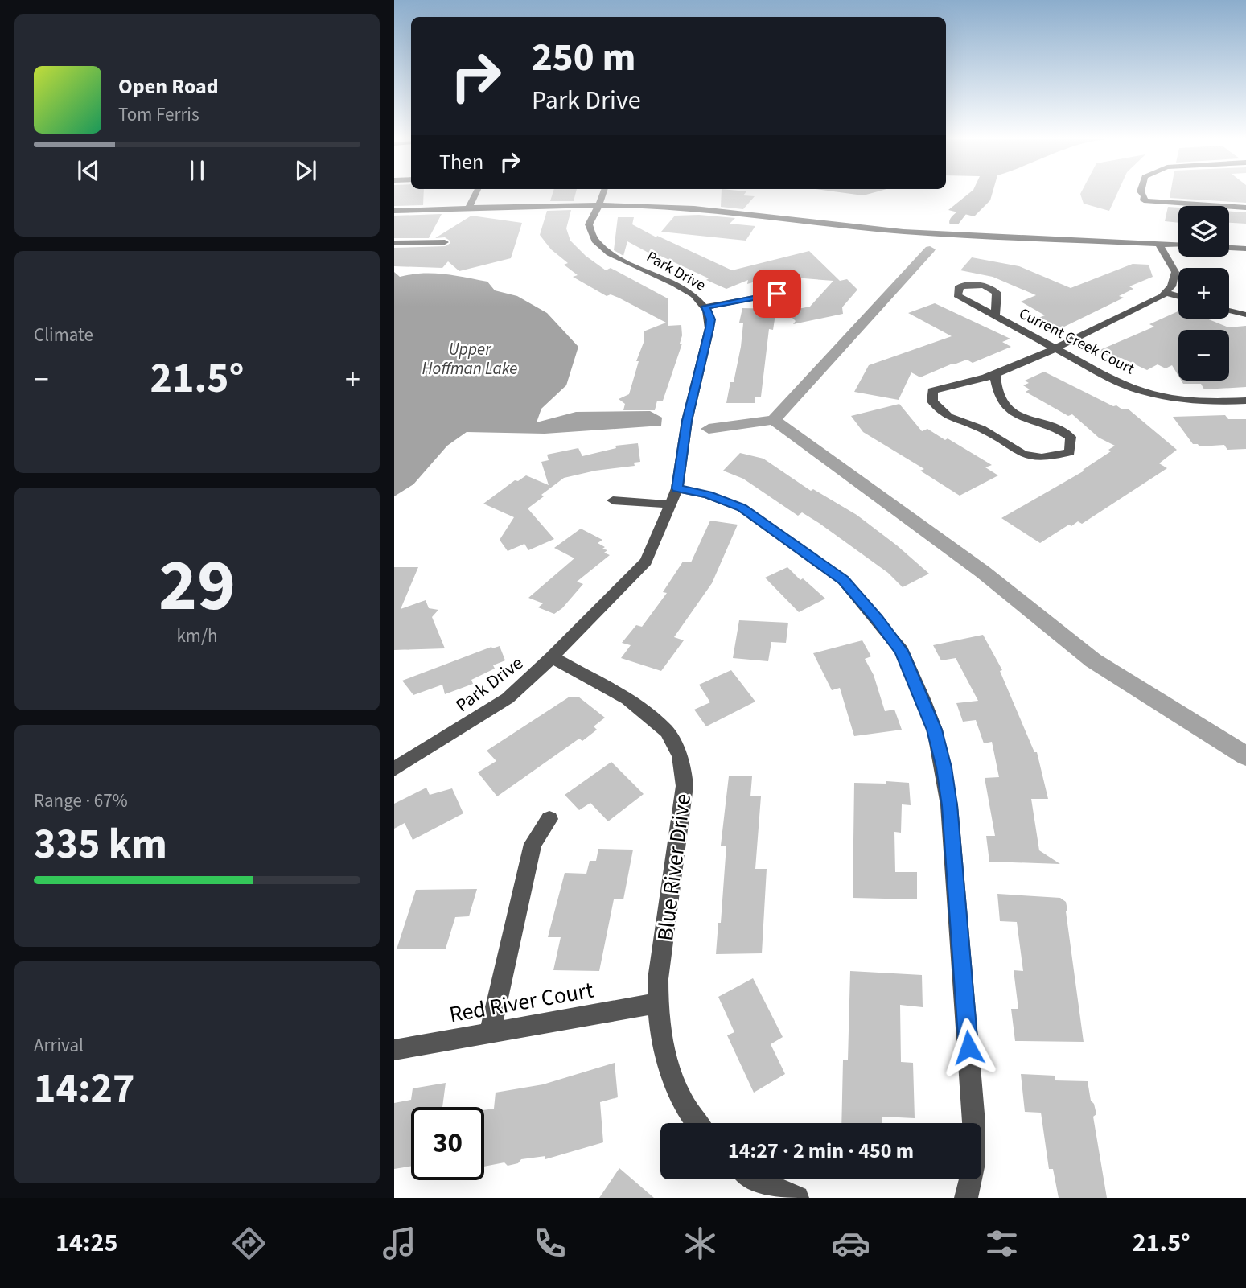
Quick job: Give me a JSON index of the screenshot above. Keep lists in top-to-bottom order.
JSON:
{
  "streets": {
    "street": [
      "Park Drive",
      "Current Creek Court",
      "Blue River Drive",
      "Red River Court"
    ]
  },
  "crossings": [
    ["Park Drive", "Blue River Drive"],
    ["Blue River Drive", "Red River Court"]
  ],
  "water": ["Upper Hoffman Lake"],
  "page": {
    "turn": ["250 m", "Park Drive"],
    "song": ["Open Road", "Tom Ferris"],
    "then": "Then",
    "map_buttons": ["+", "−"],
    "tile": [
      "Climate",
      ["29", "km/h"],
      ["Range · 67%", "335 km"],
      ["Arrival", "14:27"]
    ],
    "heat": ["−", "21.5°", "+"],
    "limit": "30",
    "trip": "14:27 · 2 min · 450 m",
    "tabs": ["14:25", "21.5°"]
  }
}
